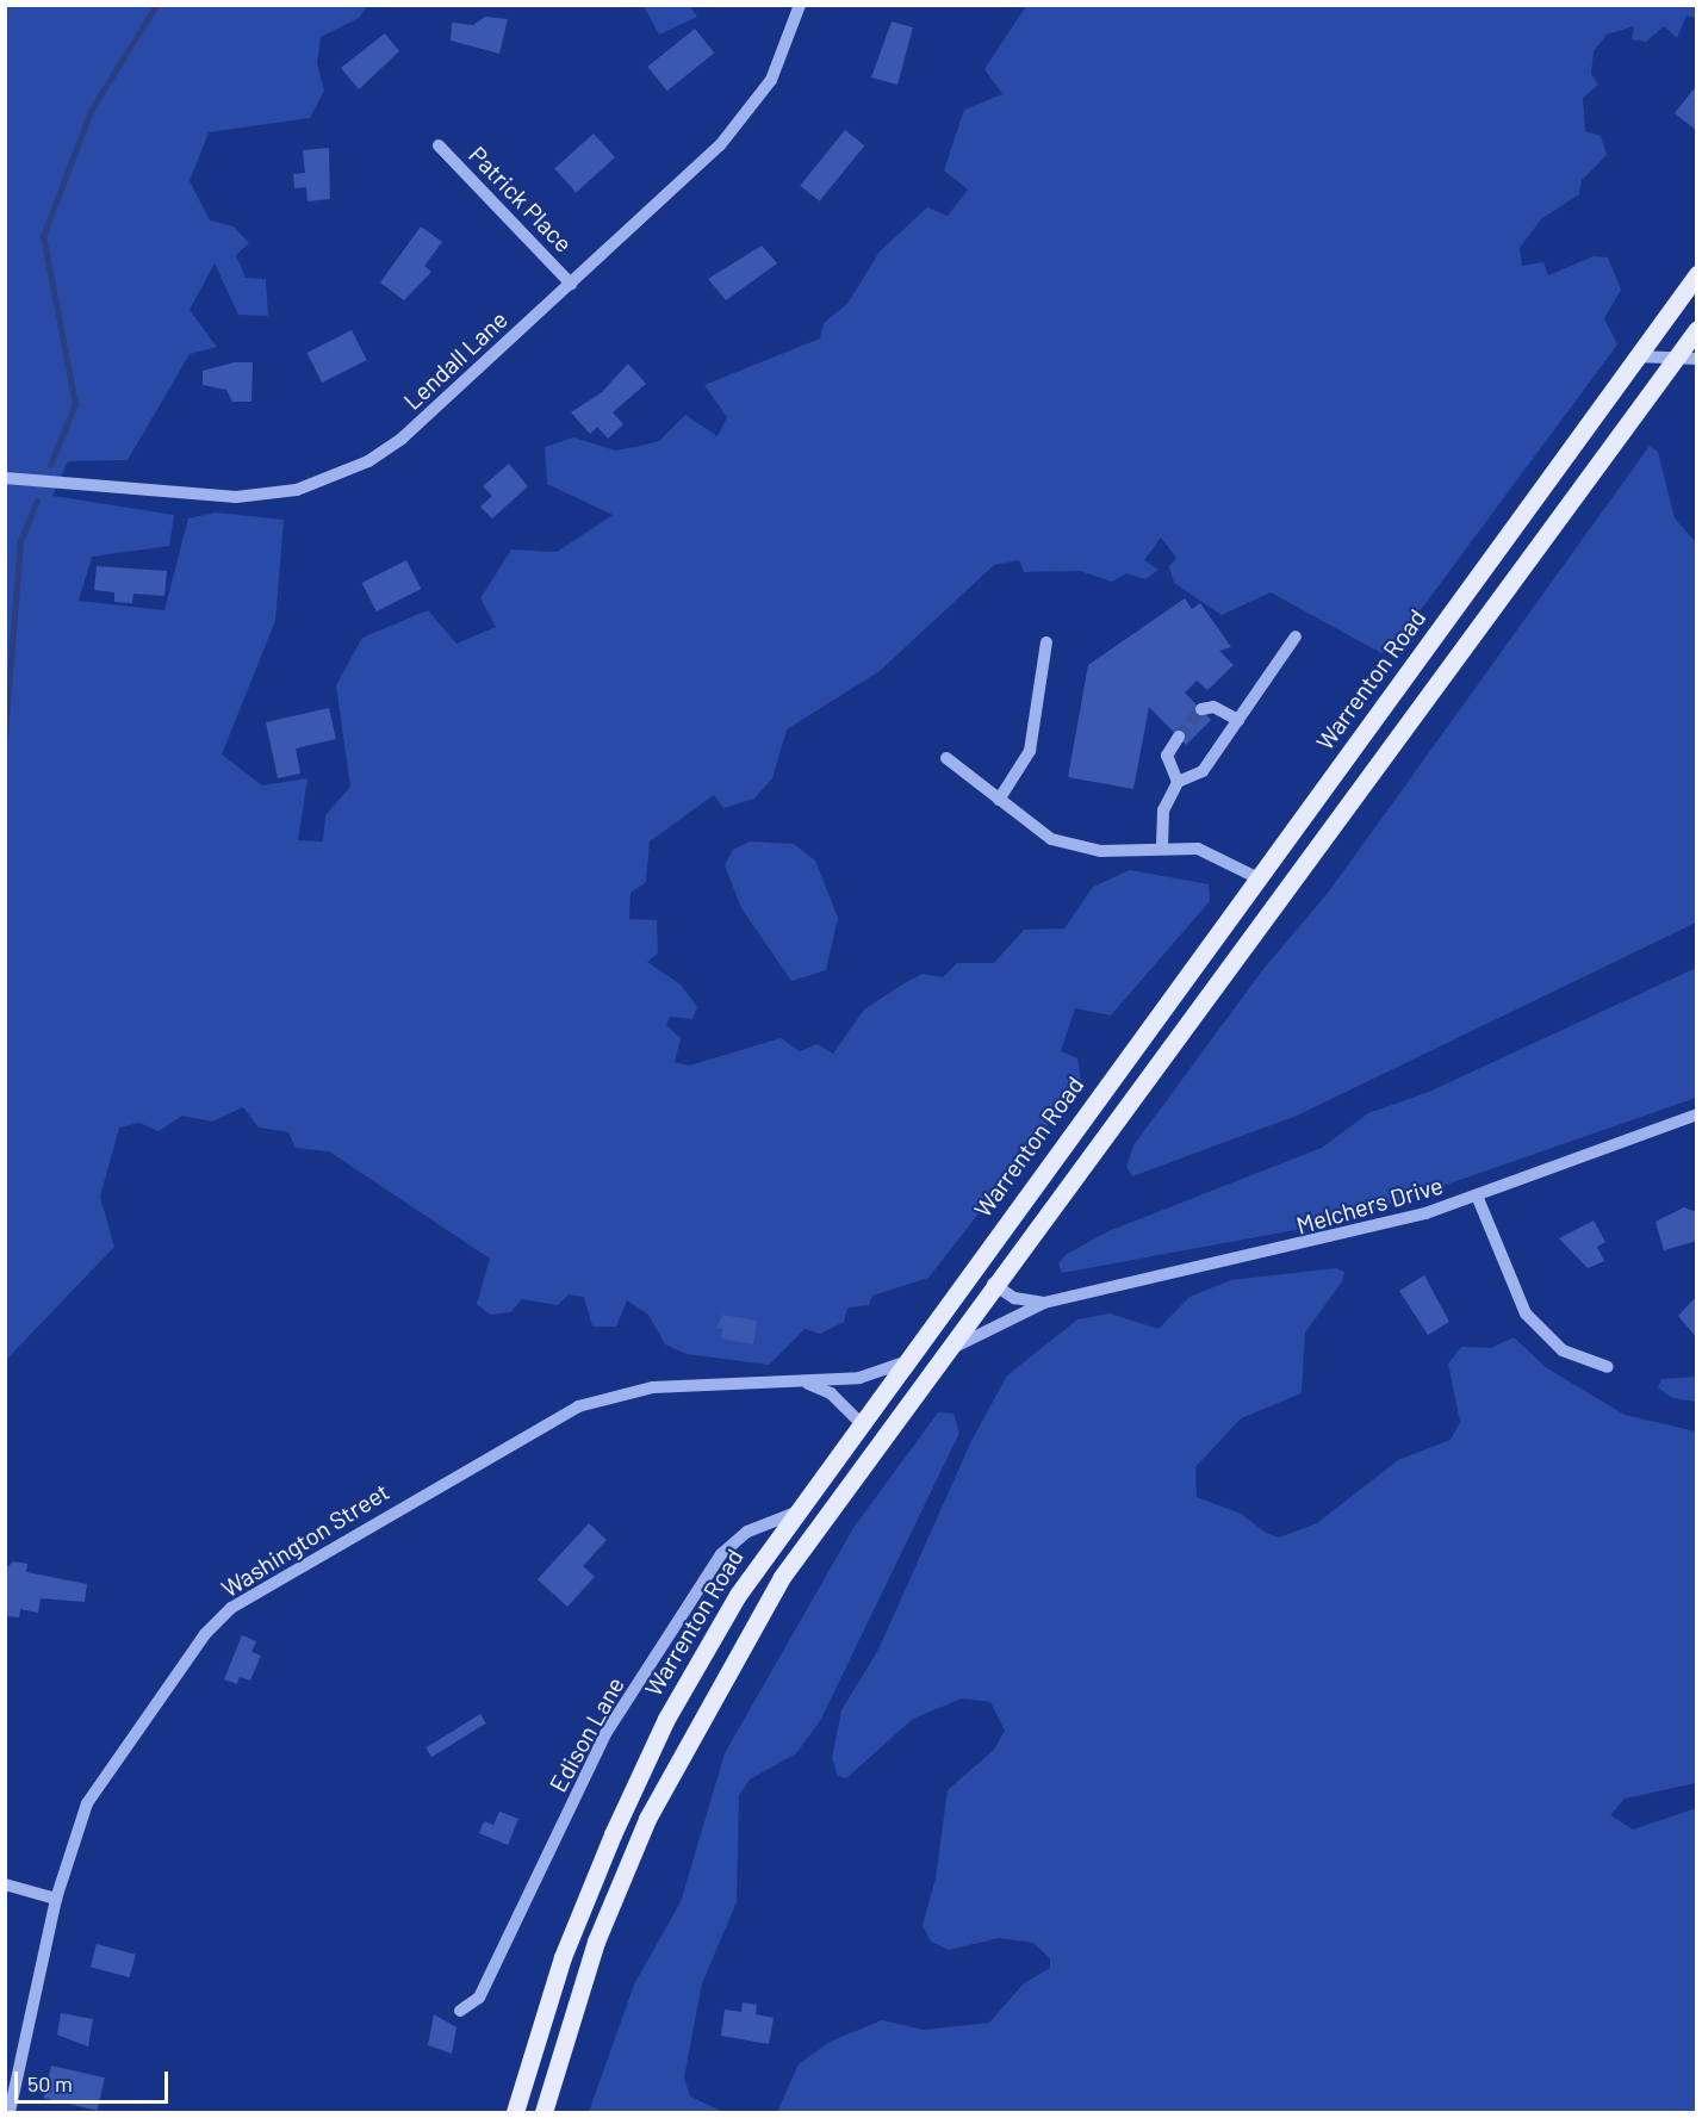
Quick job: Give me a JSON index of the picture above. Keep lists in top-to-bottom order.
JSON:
{
  "streets": {
    "main road": ["Warrenton Road"],
    "street": [
      "Patrick Place",
      "Lendall Lane",
      "Melchers Drive",
      "Washington Street",
      "Edison Lane"
    ]
  },
  "crossings": [
    ["Patrick Place", "Lendall Lane"],
    ["Warrenton Road", "Washington Street"],
    ["Warrenton Road", "Edison Lane"]
  ],
  "scale_bar": "50 m"
}
